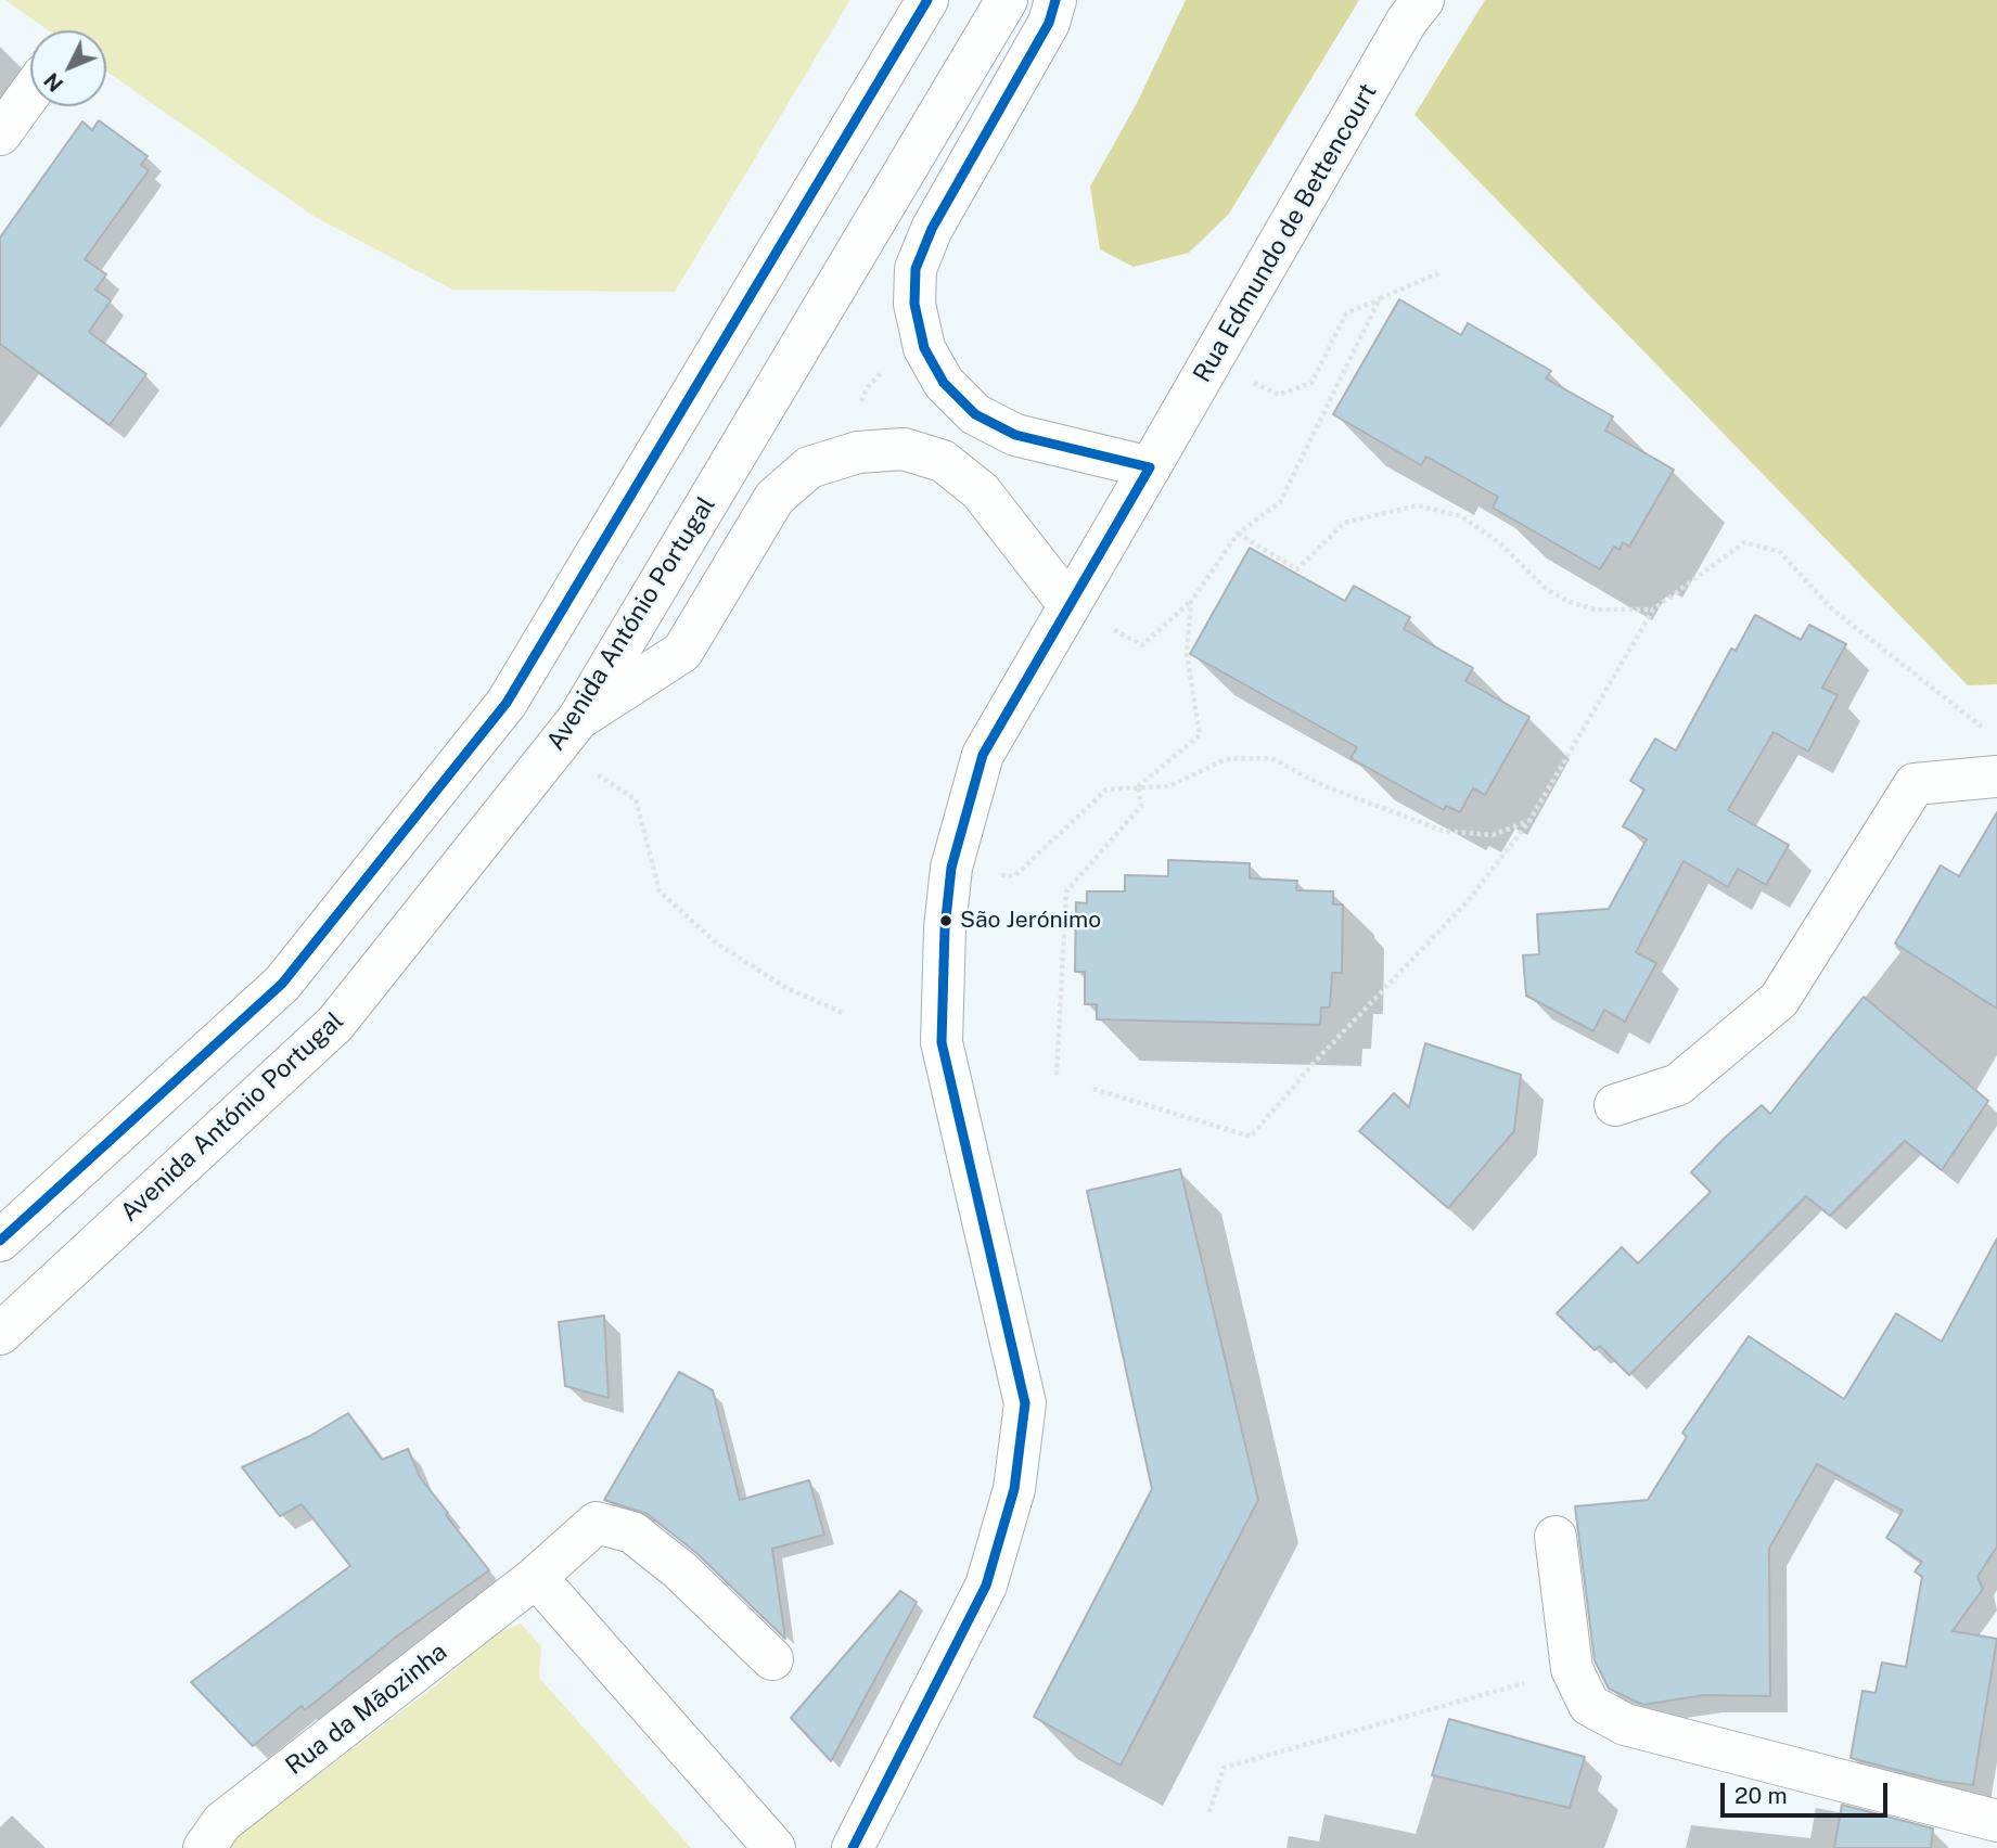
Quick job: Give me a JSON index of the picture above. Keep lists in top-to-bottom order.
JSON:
{
  "streets": {
    "street": ["Rua Edmundo de Bettencourt", "Avenida António Portugal", "Rua da Mãozinha"]
  },
  "places": ["São Jerónimo"],
  "scale_bar": "20 m",
  "north": "bottom left"
}
